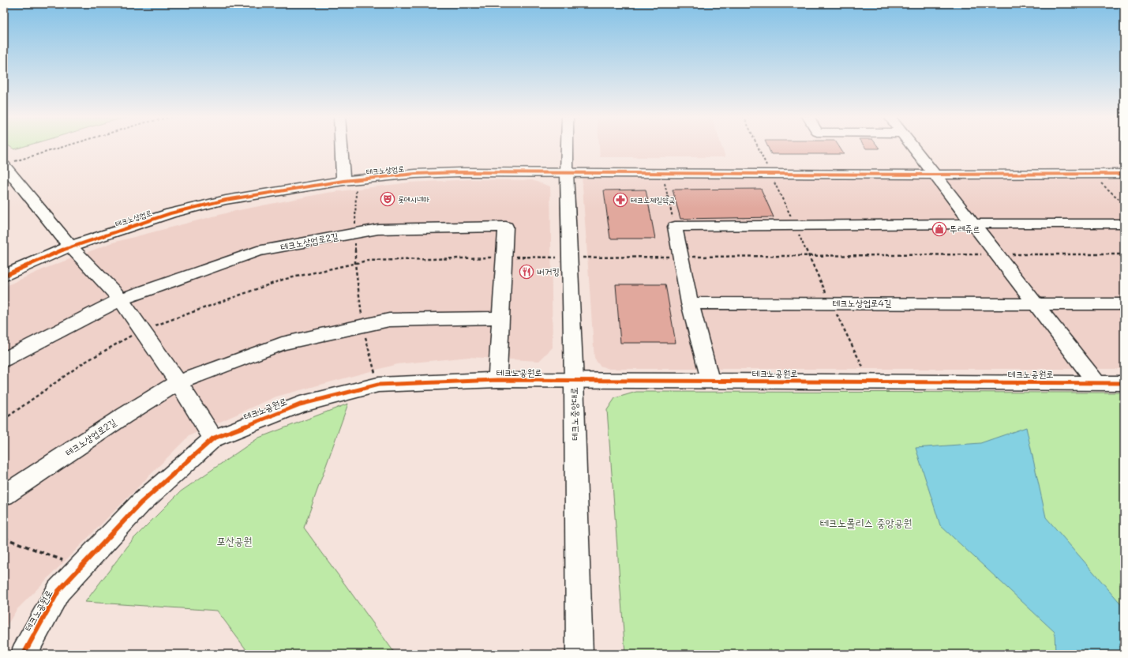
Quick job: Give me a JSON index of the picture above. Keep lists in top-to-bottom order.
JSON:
{
  "streets": {
    "street": [
      "테크노상업로",
      "테크노상업로2길",
      "테크노상업로4길",
      "테크노공원로",
      "테크노중앙대로"
    ]
  },
  "crossings": [
    ["테크노상업로", "테크노중앙대로"],
    ["테크노공원로", "테크노중앙대로"]
  ],
  "parks": ["테크노폴리스 중앙공원", "포산공원"],
  "places": {
    "theatre": ["롯데시네마"],
    "pharmacy": ["테크노제일약국"],
    "shop": ["뚜레쥬르"],
    "restaurant": ["버거킹"]
  }
}
